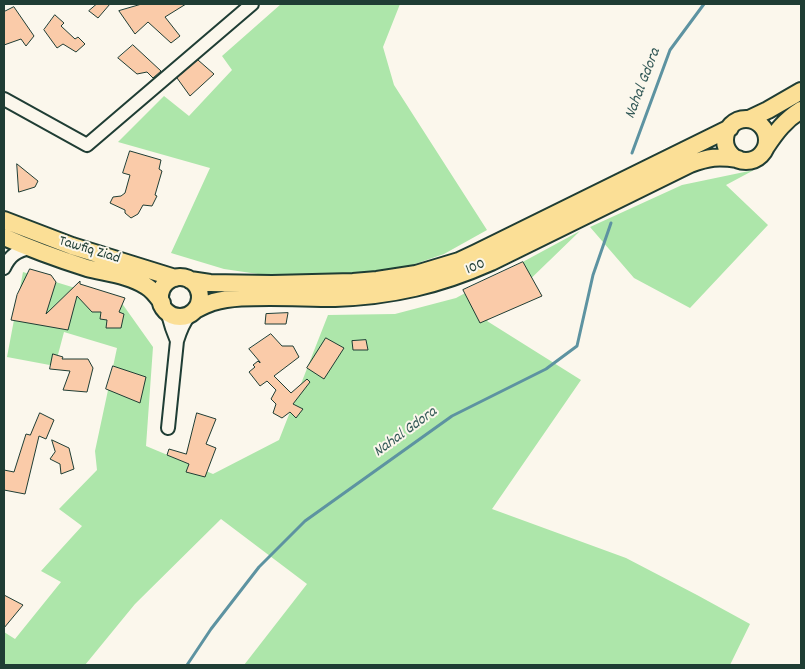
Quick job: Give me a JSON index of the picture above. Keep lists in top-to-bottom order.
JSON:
{
  "streets": {
    "main road": ["Tawfiq Ziad", "100"]
  },
  "crossings": [
    ["Tawfiq Ziad", "100"]
  ],
  "water": ["Nahal Gdora"]
}
